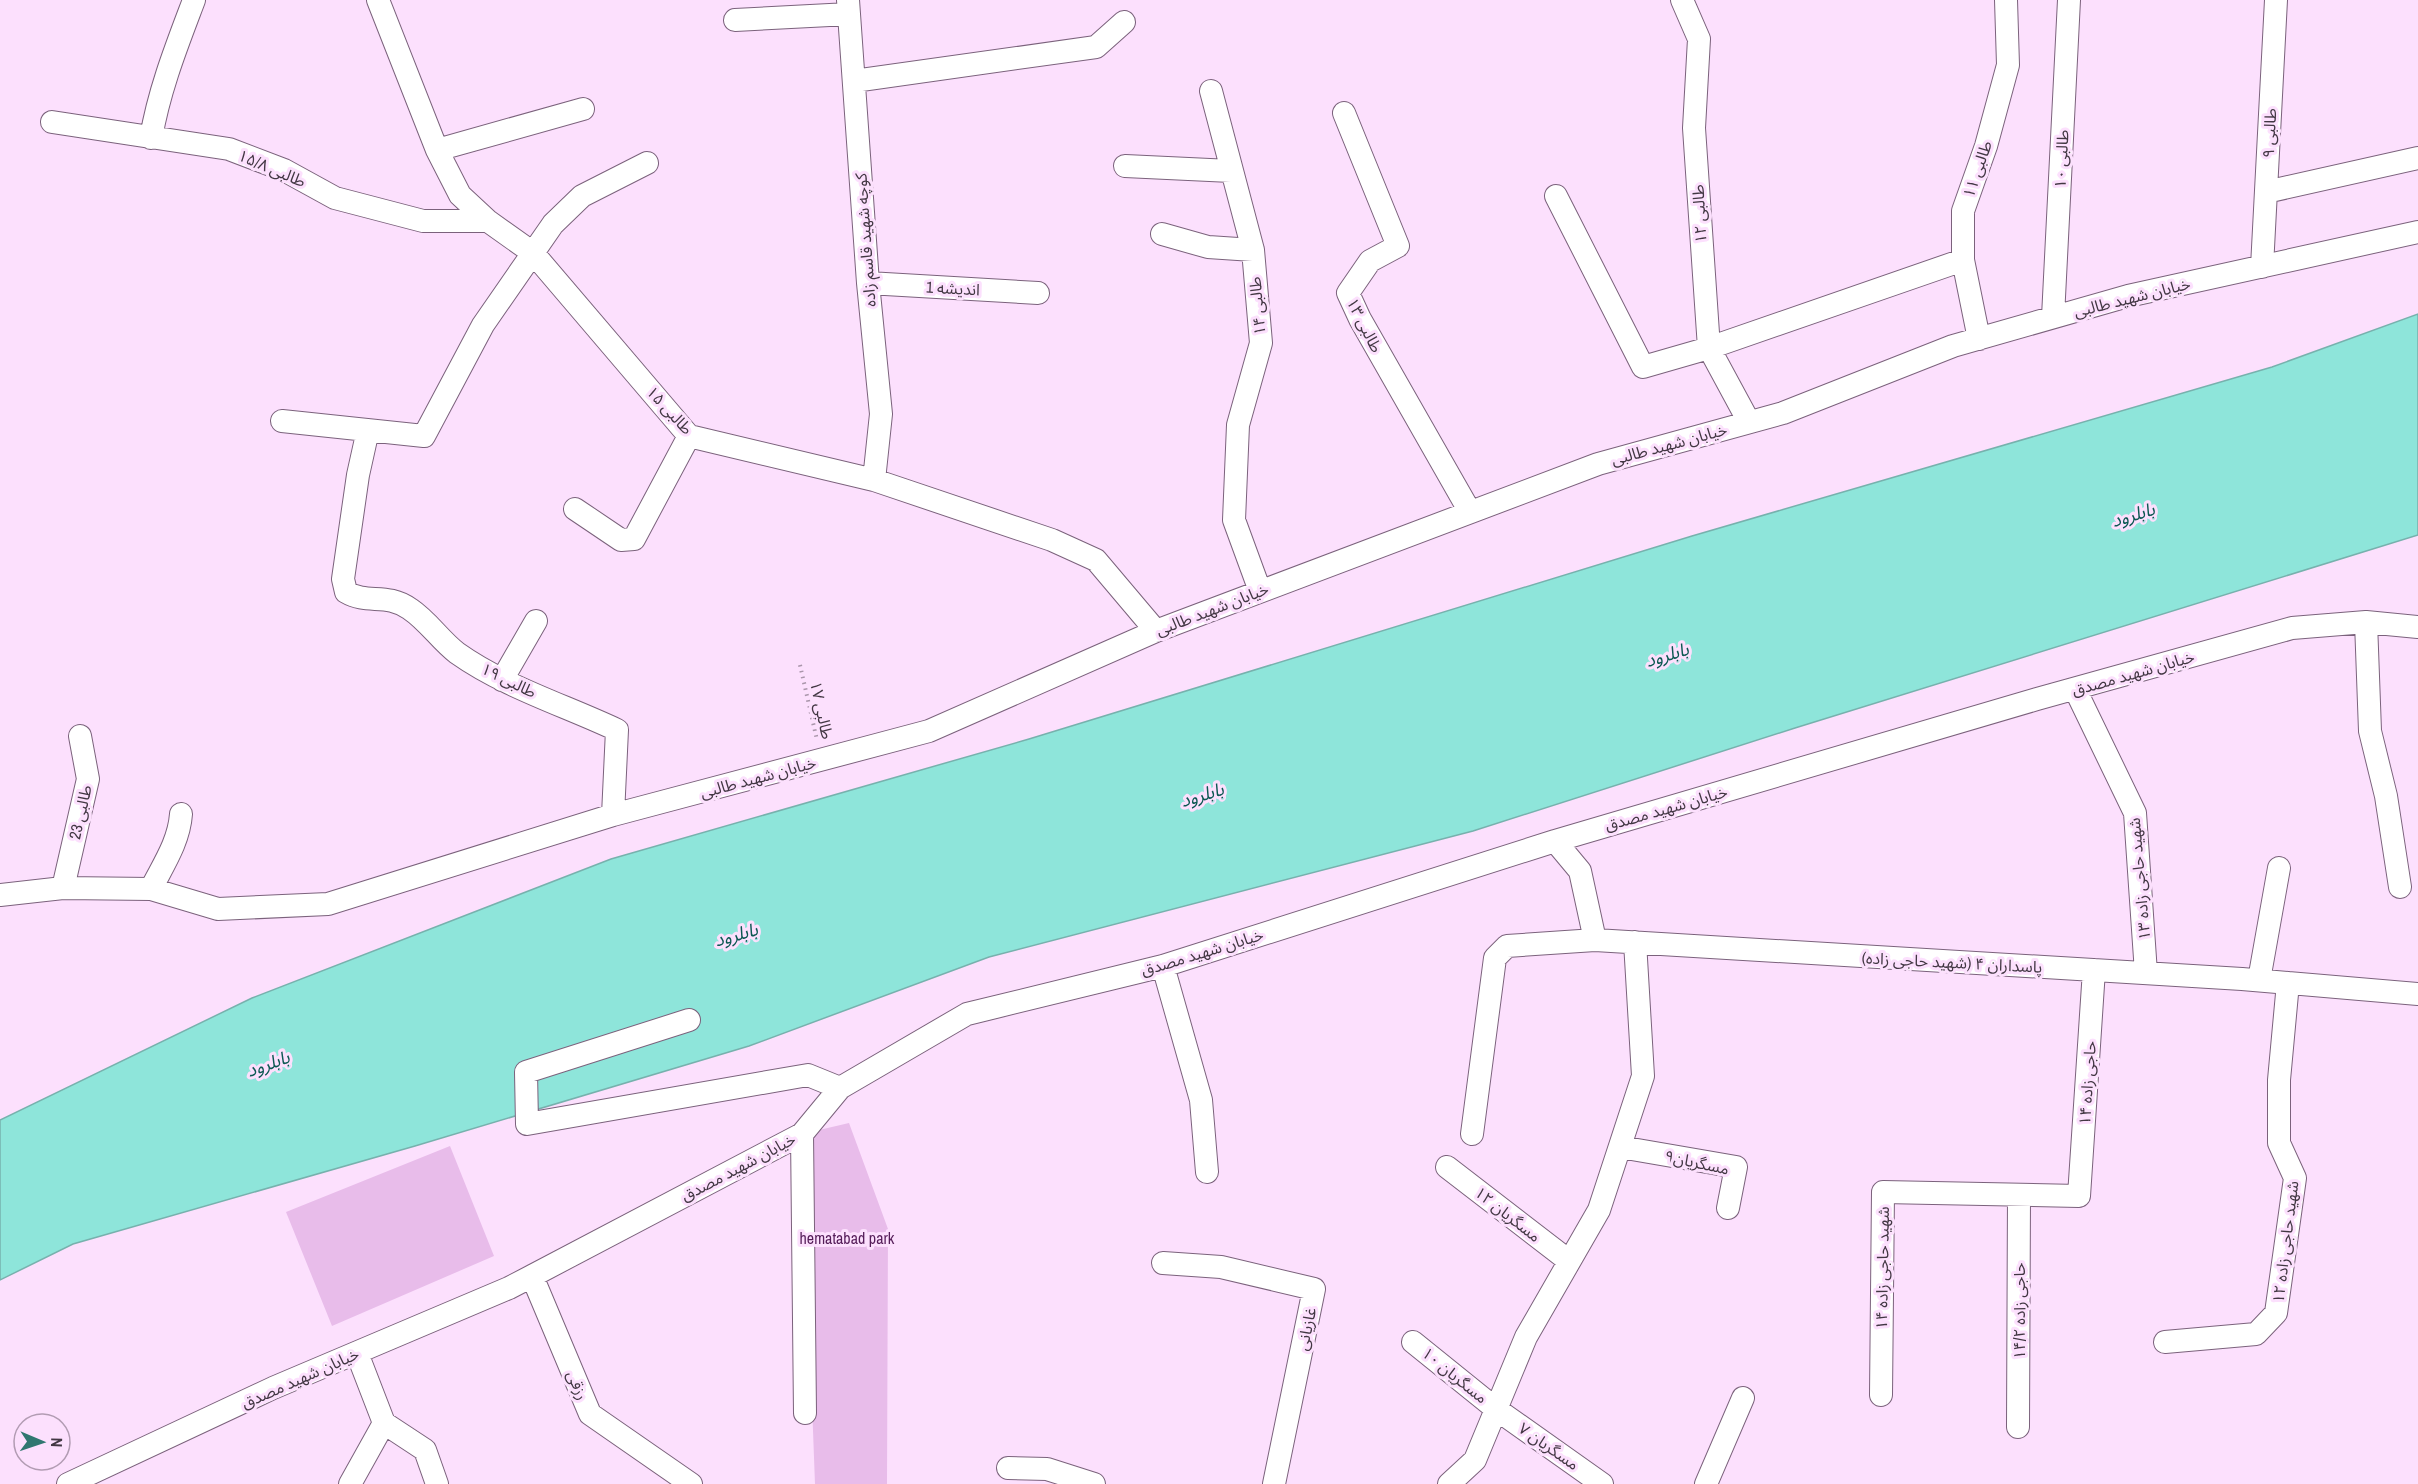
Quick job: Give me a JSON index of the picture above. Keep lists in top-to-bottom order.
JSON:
{
  "streets": {
    "street": [
      "طالبی ۹",
      "طالبی ۱۰",
      "طالبی ۱۵/۸",
      "طالبی ۱۱",
      "طالبی ۱۲",
      "کوچه شهید قاسم زاده",
      "اندیشه 1",
      "خیابان شهید طالبی",
      "طالبی ۱۴",
      "طالبی ۱۳",
      "طالبی ۱۵",
      "خیابان شهید مصدق",
      "طالبی ۱۹",
      "طالبی 23",
      "شهید حاجی زاده ۱۳",
      "پاسداران ۴ (شهید حاجی زاده)",
      "حاجی زاده ۱۴",
      "مسگریان۹",
      "مسگریان ۱۲",
      "شهید حاجی زاده ۱۲",
      "شهید حاجی زاده ۱۴",
      "حاجی زاده ۱۴/۲",
      "غازیانی",
      "مسگریان ۱۰",
      "رزقی",
      "مسگریان ۷"
    ],
    "path": ["طالبی ۱۷"]
  },
  "crossings": [
    ["طالبی ۹", "خیابان شهید طالبی"],
    ["طالبی ۱۰", "خیابان شهید طالبی"],
    ["طالبی ۱۵/۸", "طالبی ۱۵"],
    ["طالبی ۱۱", "خیابان شهید طالبی"],
    ["طالبی ۱۲", "خیابان شهید طالبی"],
    ["کوچه شهید قاسم زاده", "اندیشه 1"],
    ["کوچه شهید قاسم زاده", "طالبی ۱۵"],
    ["خیابان شهید طالبی", "طالبی ۱۴"],
    ["خیابان شهید طالبی", "طالبی ۱۳"],
    ["خیابان شهید طالبی", "طالبی ۱۵"],
    ["خیابان شهید طالبی", "طالبی ۱۹"],
    ["خیابان شهید طالبی", "طالبی ۱۷"],
    ["خیابان شهید طالبی", "طالبی 23"],
    ["خیابان شهید مصدق", "شهید حاجی زاده ۱۳"],
    ["خیابان شهید مصدق", "رزقی"],
    ["شهید حاجی زاده ۱۳", "پاسداران ۴ (شهید حاجی زاده)"],
    ["پاسداران ۴ (شهید حاجی زاده)", "حاجی زاده ۱۴"],
    ["پاسداران ۴ (شهید حاجی زاده)", "شهید حاجی زاده ۱۲"],
    ["حاجی زاده ۱۴", "شهید حاجی زاده ۱۴"],
    ["شهید حاجی زاده ۱۴", "حاجی زاده ۱۴/۲"],
    ["مسگریان ۱۰", "مسگریان ۷"]
  ],
  "water": ["بابلرود"],
  "parks": ["hematabad park"],
  "north": "right"
}
